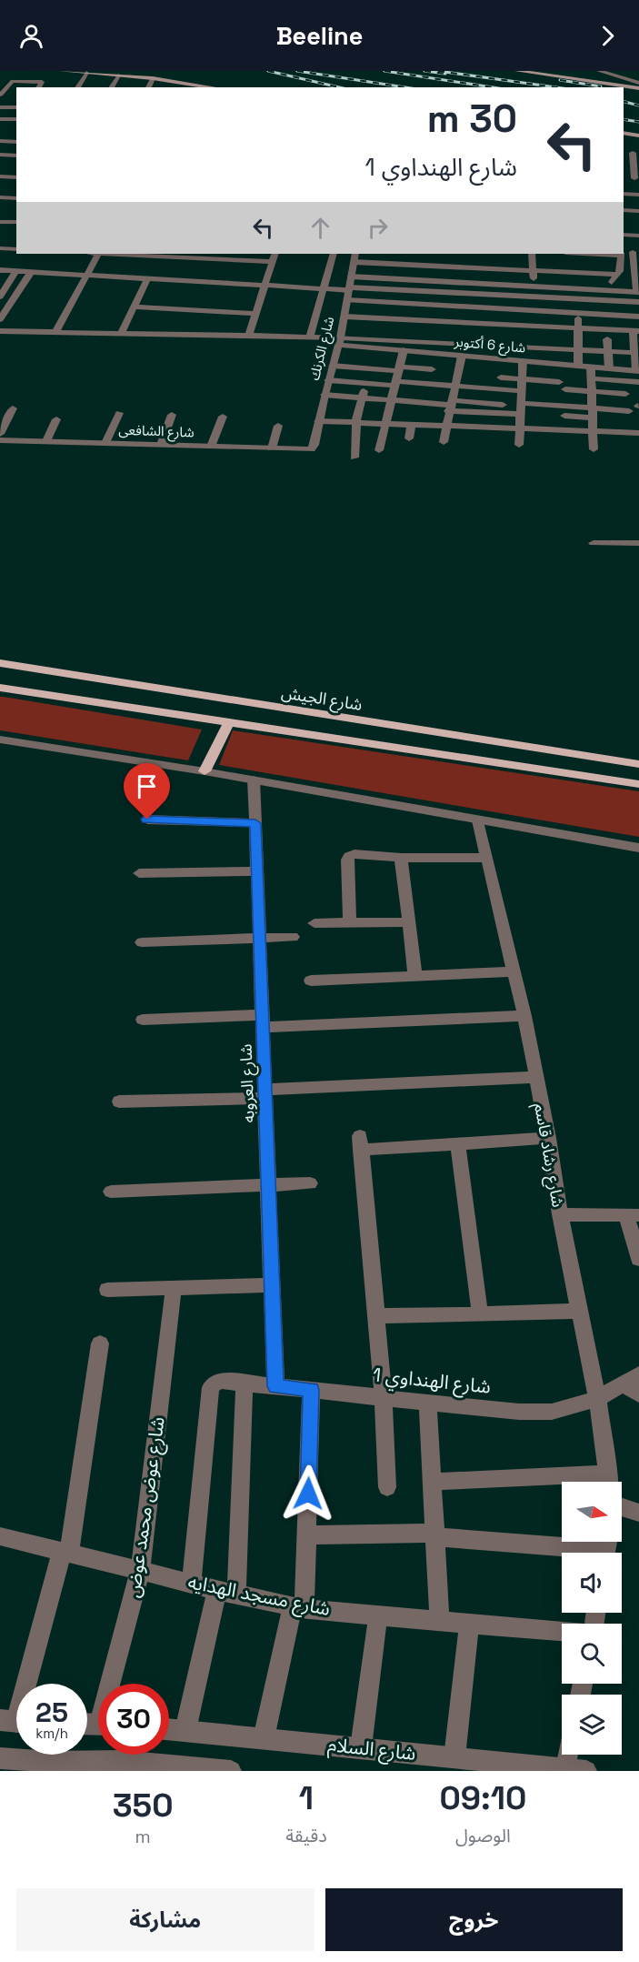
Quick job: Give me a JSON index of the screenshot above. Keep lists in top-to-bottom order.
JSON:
{
  "streets": {
    "main road": ["شارع الجيش"],
    "street": [
      "شارع 6 أكتوبر",
      "شارع الكرنك",
      "شارع الشافعى",
      "شارع العروبه",
      "شارع رشاد قاسم",
      "شارع الهنداوي 1",
      "شارع عوض محمد عوض",
      "شارع مسجد الهدايه",
      "شارع السلام"
    ]
  },
  "crossings": [
    ["شارع 6 أكتوبر", "شارع الكرنك"],
    ["شارع الكرنك", "شارع الشافعى"],
    ["شارع العروبه", "شارع الهنداوي 1"],
    ["شارع رشاد قاسم", "شارع الهنداوي 1"],
    ["شارع الهنداوي 1", "شارع مسجد الهدايه"],
    ["شارع عوض محمد عوض", "شارع مسجد الهدايه"]
  ],
  "north": "right",
  "page": {
    "header": "Beeline",
    "turn": ["30 m", "شارع الهنداوي 1"],
    "speed": "25 km/h",
    "limit": "30",
    "eta": [
      "09:10",
      "الوصول",
      "1",
      "دقيقة",
      "350",
      "m"
    ],
    "buttons": ["خروج", "مشاركة"]
  }
}
